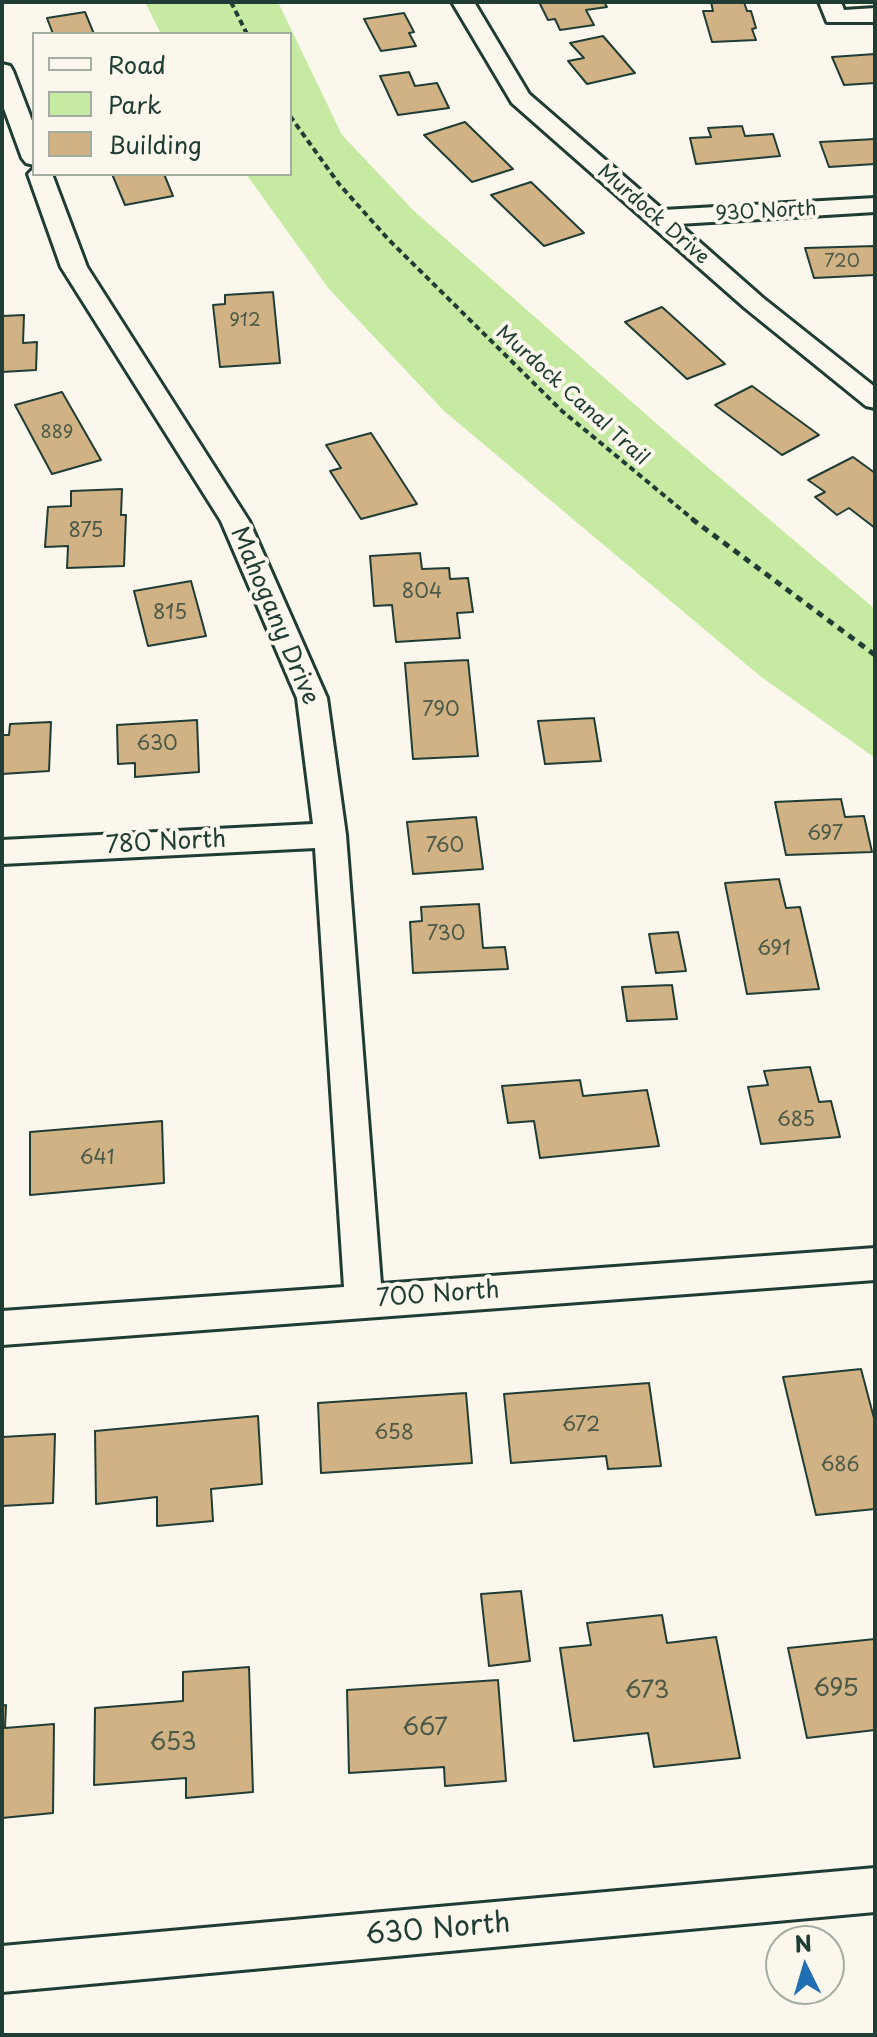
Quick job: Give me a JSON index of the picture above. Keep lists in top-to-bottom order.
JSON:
{
  "streets": {
    "street": [
      "930 North",
      "Murdock Drive",
      "Mahogany Drive",
      "780 North",
      "700 North",
      "630 North"
    ],
    "path": ["Murdock Canal Trail"]
  },
  "crossings": [
    ["930 North", "Murdock Drive"],
    ["Mahogany Drive", "780 North"],
    ["Mahogany Drive", "700 North"]
  ],
  "house_numbers": [
    "720",
    "912",
    "889",
    "875",
    "804",
    "815",
    "790",
    "630",
    "697",
    "760",
    "730",
    "691",
    "685",
    "641",
    "672",
    "658",
    "686",
    "695",
    "673",
    "667",
    "653"
  ],
  "legend": ["Road", "Park", "Building"],
  "north": "top"
}
